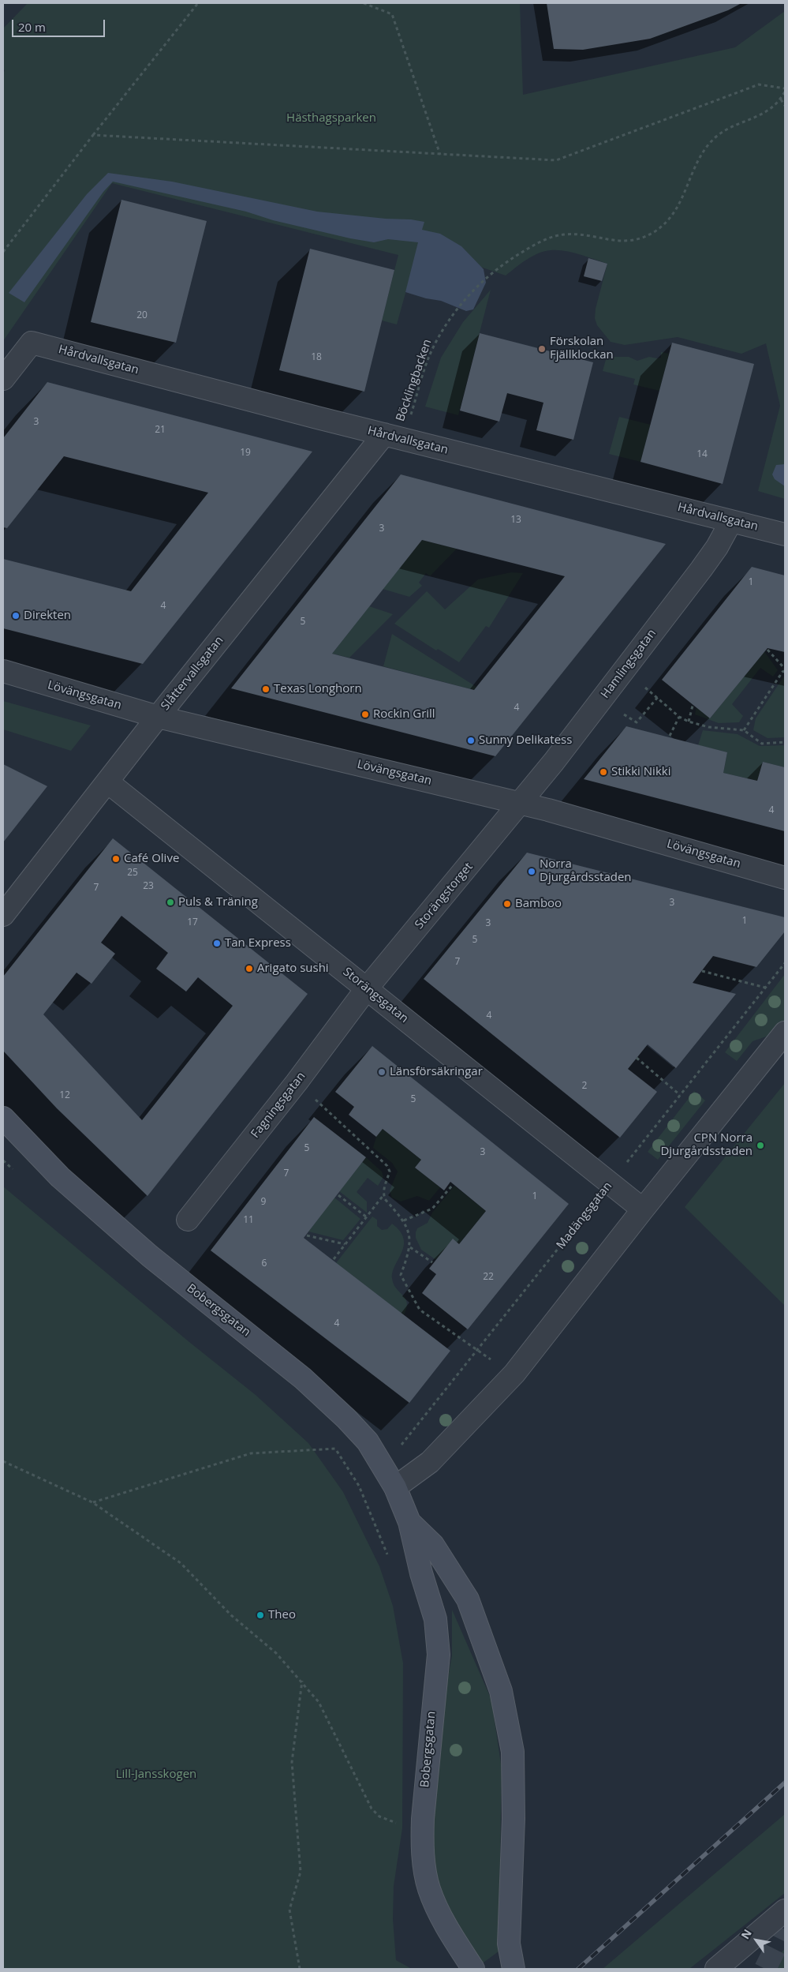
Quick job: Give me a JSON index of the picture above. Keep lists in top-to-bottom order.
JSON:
{
  "streets": {
    "street": [
      "Hårdvallsgatan",
      "Hamlingsgatan",
      "Slåttervallsgatan",
      "Lövängsgatan",
      "Storängstorget",
      "Storängsgatan",
      "Fagningsgatan",
      "Bobergsgatan"
    ],
    "path": ["Böcklingbacken", "Madängsgatan"]
  },
  "crossings": [
    ["Hårdvallsgatan", "Böcklingbacken"],
    ["Hårdvallsgatan", "Hamlingsgatan"],
    ["Hårdvallsgatan", "Slåttervallsgatan"],
    ["Böcklingbacken", "Slåttervallsgatan"],
    ["Hamlingsgatan", "Lövängsgatan"],
    ["Hamlingsgatan", "Storängstorget"],
    ["Slåttervallsgatan", "Lövängsgatan"],
    ["Slåttervallsgatan", "Storängsgatan"],
    ["Lövängsgatan", "Storängstorget"],
    ["Storängstorget", "Storängsgatan"],
    ["Storängstorget", "Fagningsgatan"],
    ["Storängsgatan", "Fagningsgatan"],
    ["Storängsgatan", "Madängsgatan"],
    ["Madängsgatan", "Bobergsgatan"]
  ],
  "parks": ["Hästhagsparken", "Lill-Jansskogen"],
  "places": [
    "Förskolan Fjällklockan",
    "Direkten",
    "Texas Longhorn",
    "Rockin Grill",
    "Sunny Delikatess",
    "Stikki Nikki",
    "Café Olive",
    "Norra Djurgårdsstaden",
    "Puls & Träning",
    "Bamboo",
    "Tan Express",
    "Arigato sushi",
    "Länsförsäkringar",
    "CPN Norra Djurgårdsstaden",
    "Theo"
  ],
  "house_numbers": [
    "20",
    "18",
    "3",
    "21",
    "19",
    "14",
    "13",
    "3",
    "1",
    "4",
    "5",
    "4",
    "4",
    "25",
    "23",
    "7",
    "3",
    "1",
    "17",
    "3",
    "5",
    "7",
    "4",
    "2",
    "12",
    "5",
    "5",
    "3",
    "7",
    "1",
    "9",
    "11",
    "6",
    "22",
    "4"
  ],
  "scale_bar": "20 m",
  "north": "top left"
}
